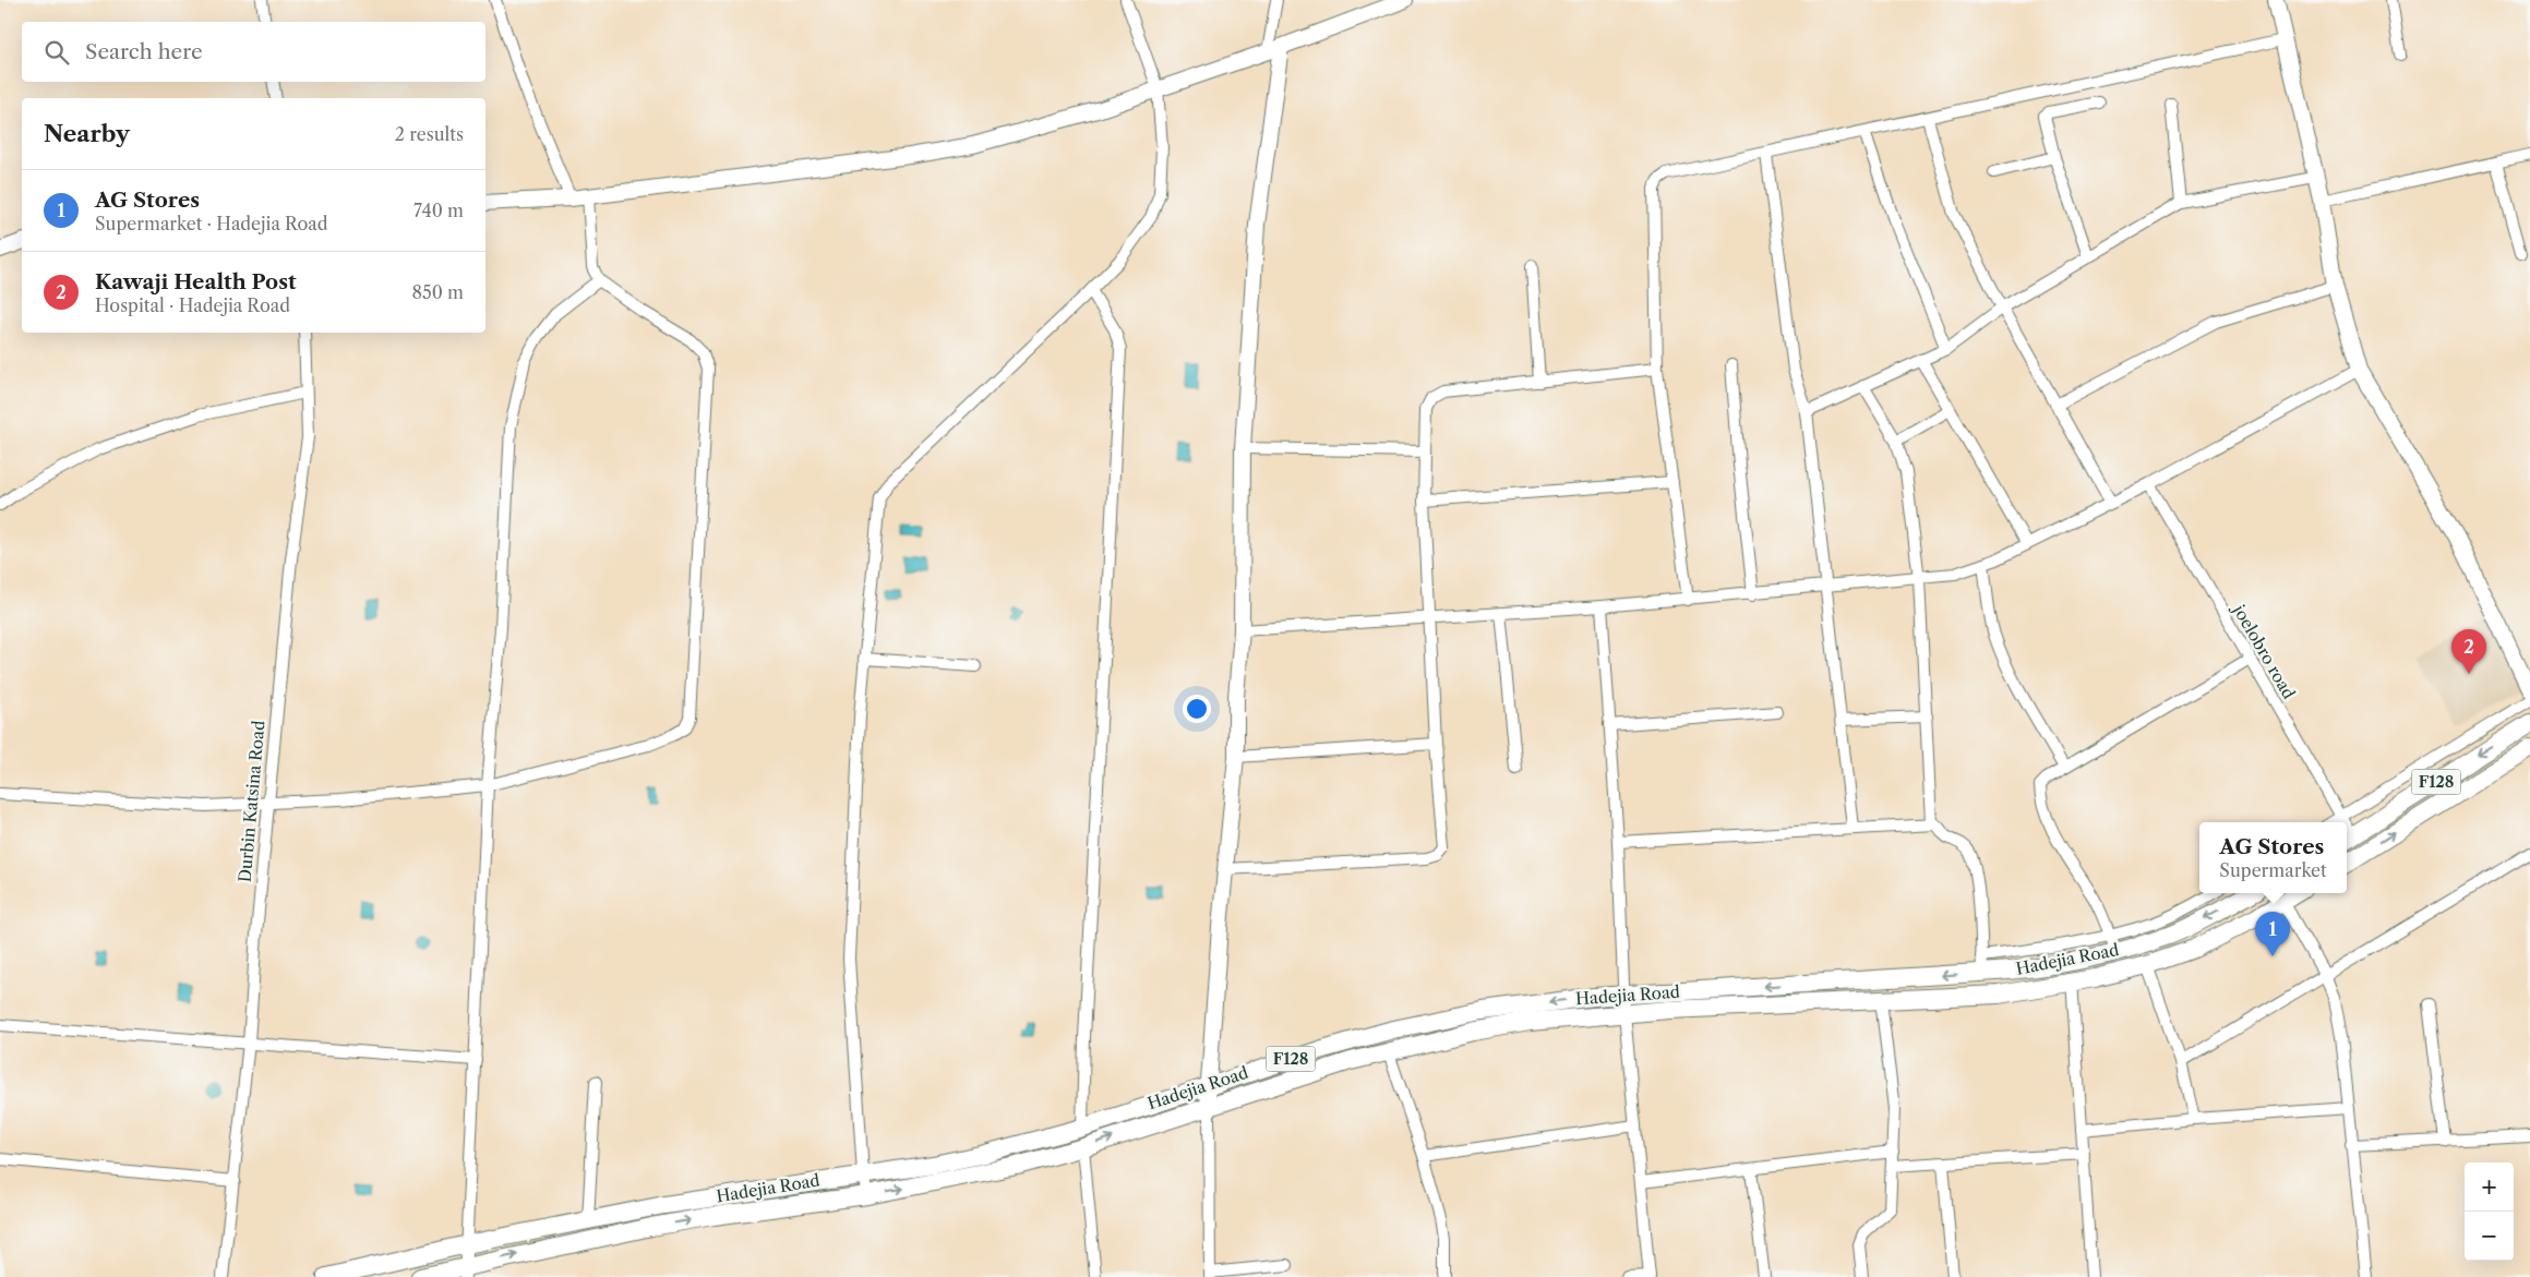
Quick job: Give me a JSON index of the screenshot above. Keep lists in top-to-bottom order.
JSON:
{
  "streets": {
    "main road": ["F128", "Hadejia Road"],
    "street": ["joelobro road", "Durbin Katsina Road"]
  },
  "page": {
    "search": "Search here",
    "heading": ["Nearby", "2 results"],
    "list": [
      {
        "mark": "1",
        "name": "AG Stores",
        "note": "Supermarket · Hadejia Road",
        "value": "740 m"
      },
      {
        "mark": "2",
        "name": "Kawaji Health Post",
        "note": "Hospital · Hadejia Road",
        "value": "850 m"
      }
    ],
    "pins": ["2", "1"],
    "popup": ["AG Stores", "Supermarket"],
    "map_buttons": ["+", "−"]
  }
}
